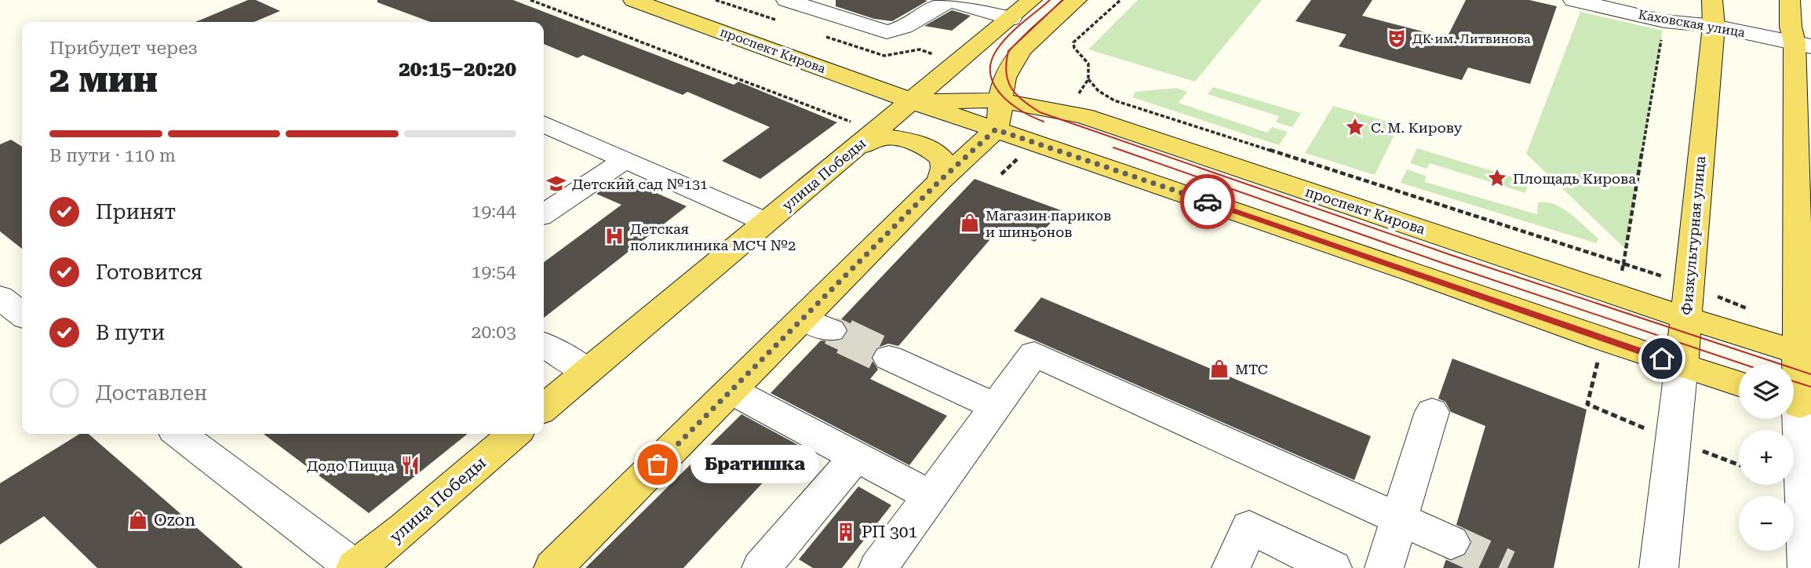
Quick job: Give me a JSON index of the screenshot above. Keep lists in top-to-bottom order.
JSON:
{
  "streets": {
    "main road": ["проспект Кирова", "улица Победы", "Физкультурная улица"],
    "street": ["Каховская улица"]
  },
  "crossings": [
    ["Каховская улица", "Физкультурная улица"],
    ["проспект Кирова", "улица Победы"],
    ["проспект Кирова", "Физкультурная улица"]
  ],
  "places": {
    "theatre": ["ДК им. Литвинова"],
    "place": ["С. М. Кирову", "Площадь Кирова"],
    "school or university": ["Детский сад №131"],
    "shop": ["Магазин париков и шиньонов", "МТС", "Ozon"],
    "hospital": ["Детская поликлиника МСЧ №2"],
    "other": ["Братишка"],
    "restaurant": ["Додо Пицца"],
    "building": ["РП 301"]
  },
  "page": {
    "heading": ["2 мин", "Прибудет через", "20:15–20:20"],
    "bar": "В пути · 110 m",
    "list": [
      ["Принят", "19:44"],
      ["Готовится", "19:54"],
      ["В пути", "20:03"],
      "Доставлен"
    ],
    "map_buttons": ["+", "−"],
    "bubble": "Братишка"
  }
}
